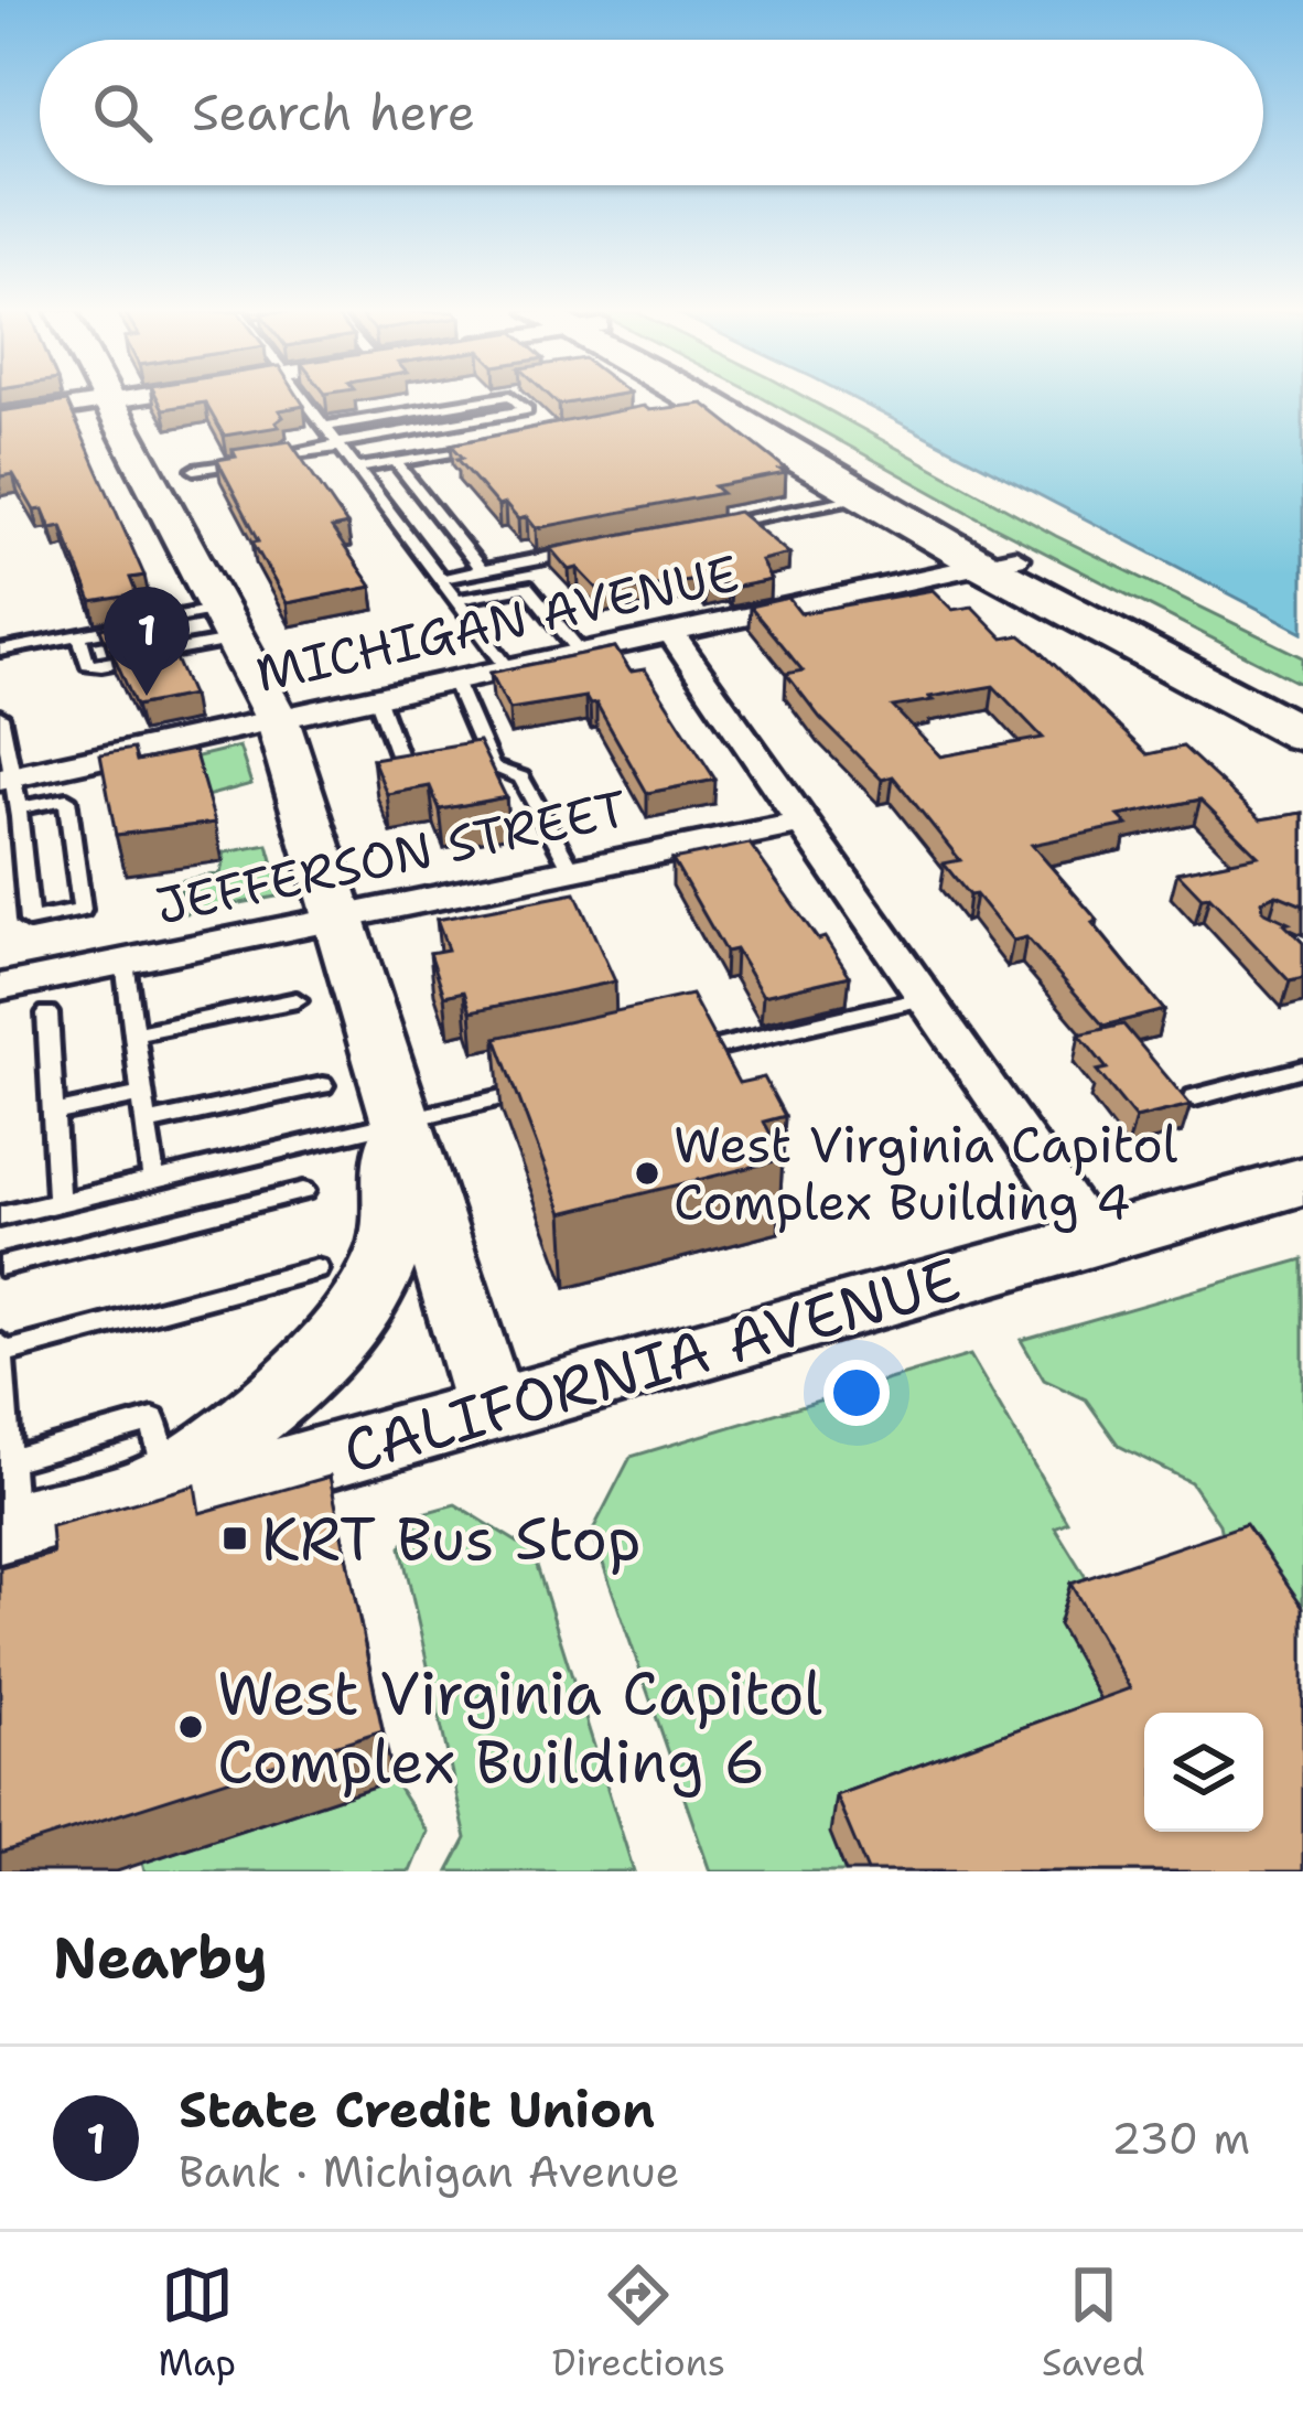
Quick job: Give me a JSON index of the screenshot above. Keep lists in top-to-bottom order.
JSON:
{
  "streets": {
    "street": ["MICHIGAN AVENUE", "JEFFERSON STREET", "CALIFORNIA AVENUE"]
  },
  "places": {
    "other": ["West Virginia Capitol Complex Building 4", "West Virginia Capitol Complex Building 6"],
    "transit": ["KRT Bus Stop"]
  },
  "page": {
    "search": "Search here",
    "pins": "1",
    "heading": "Nearby",
    "list": [
      {
        "mark": "1",
        "name": "State Credit Union",
        "note": "Bank · Michigan Avenue",
        "value": "230 m"
      }
    ],
    "nav": ["Map", "Directions", "Saved"]
  }
}
